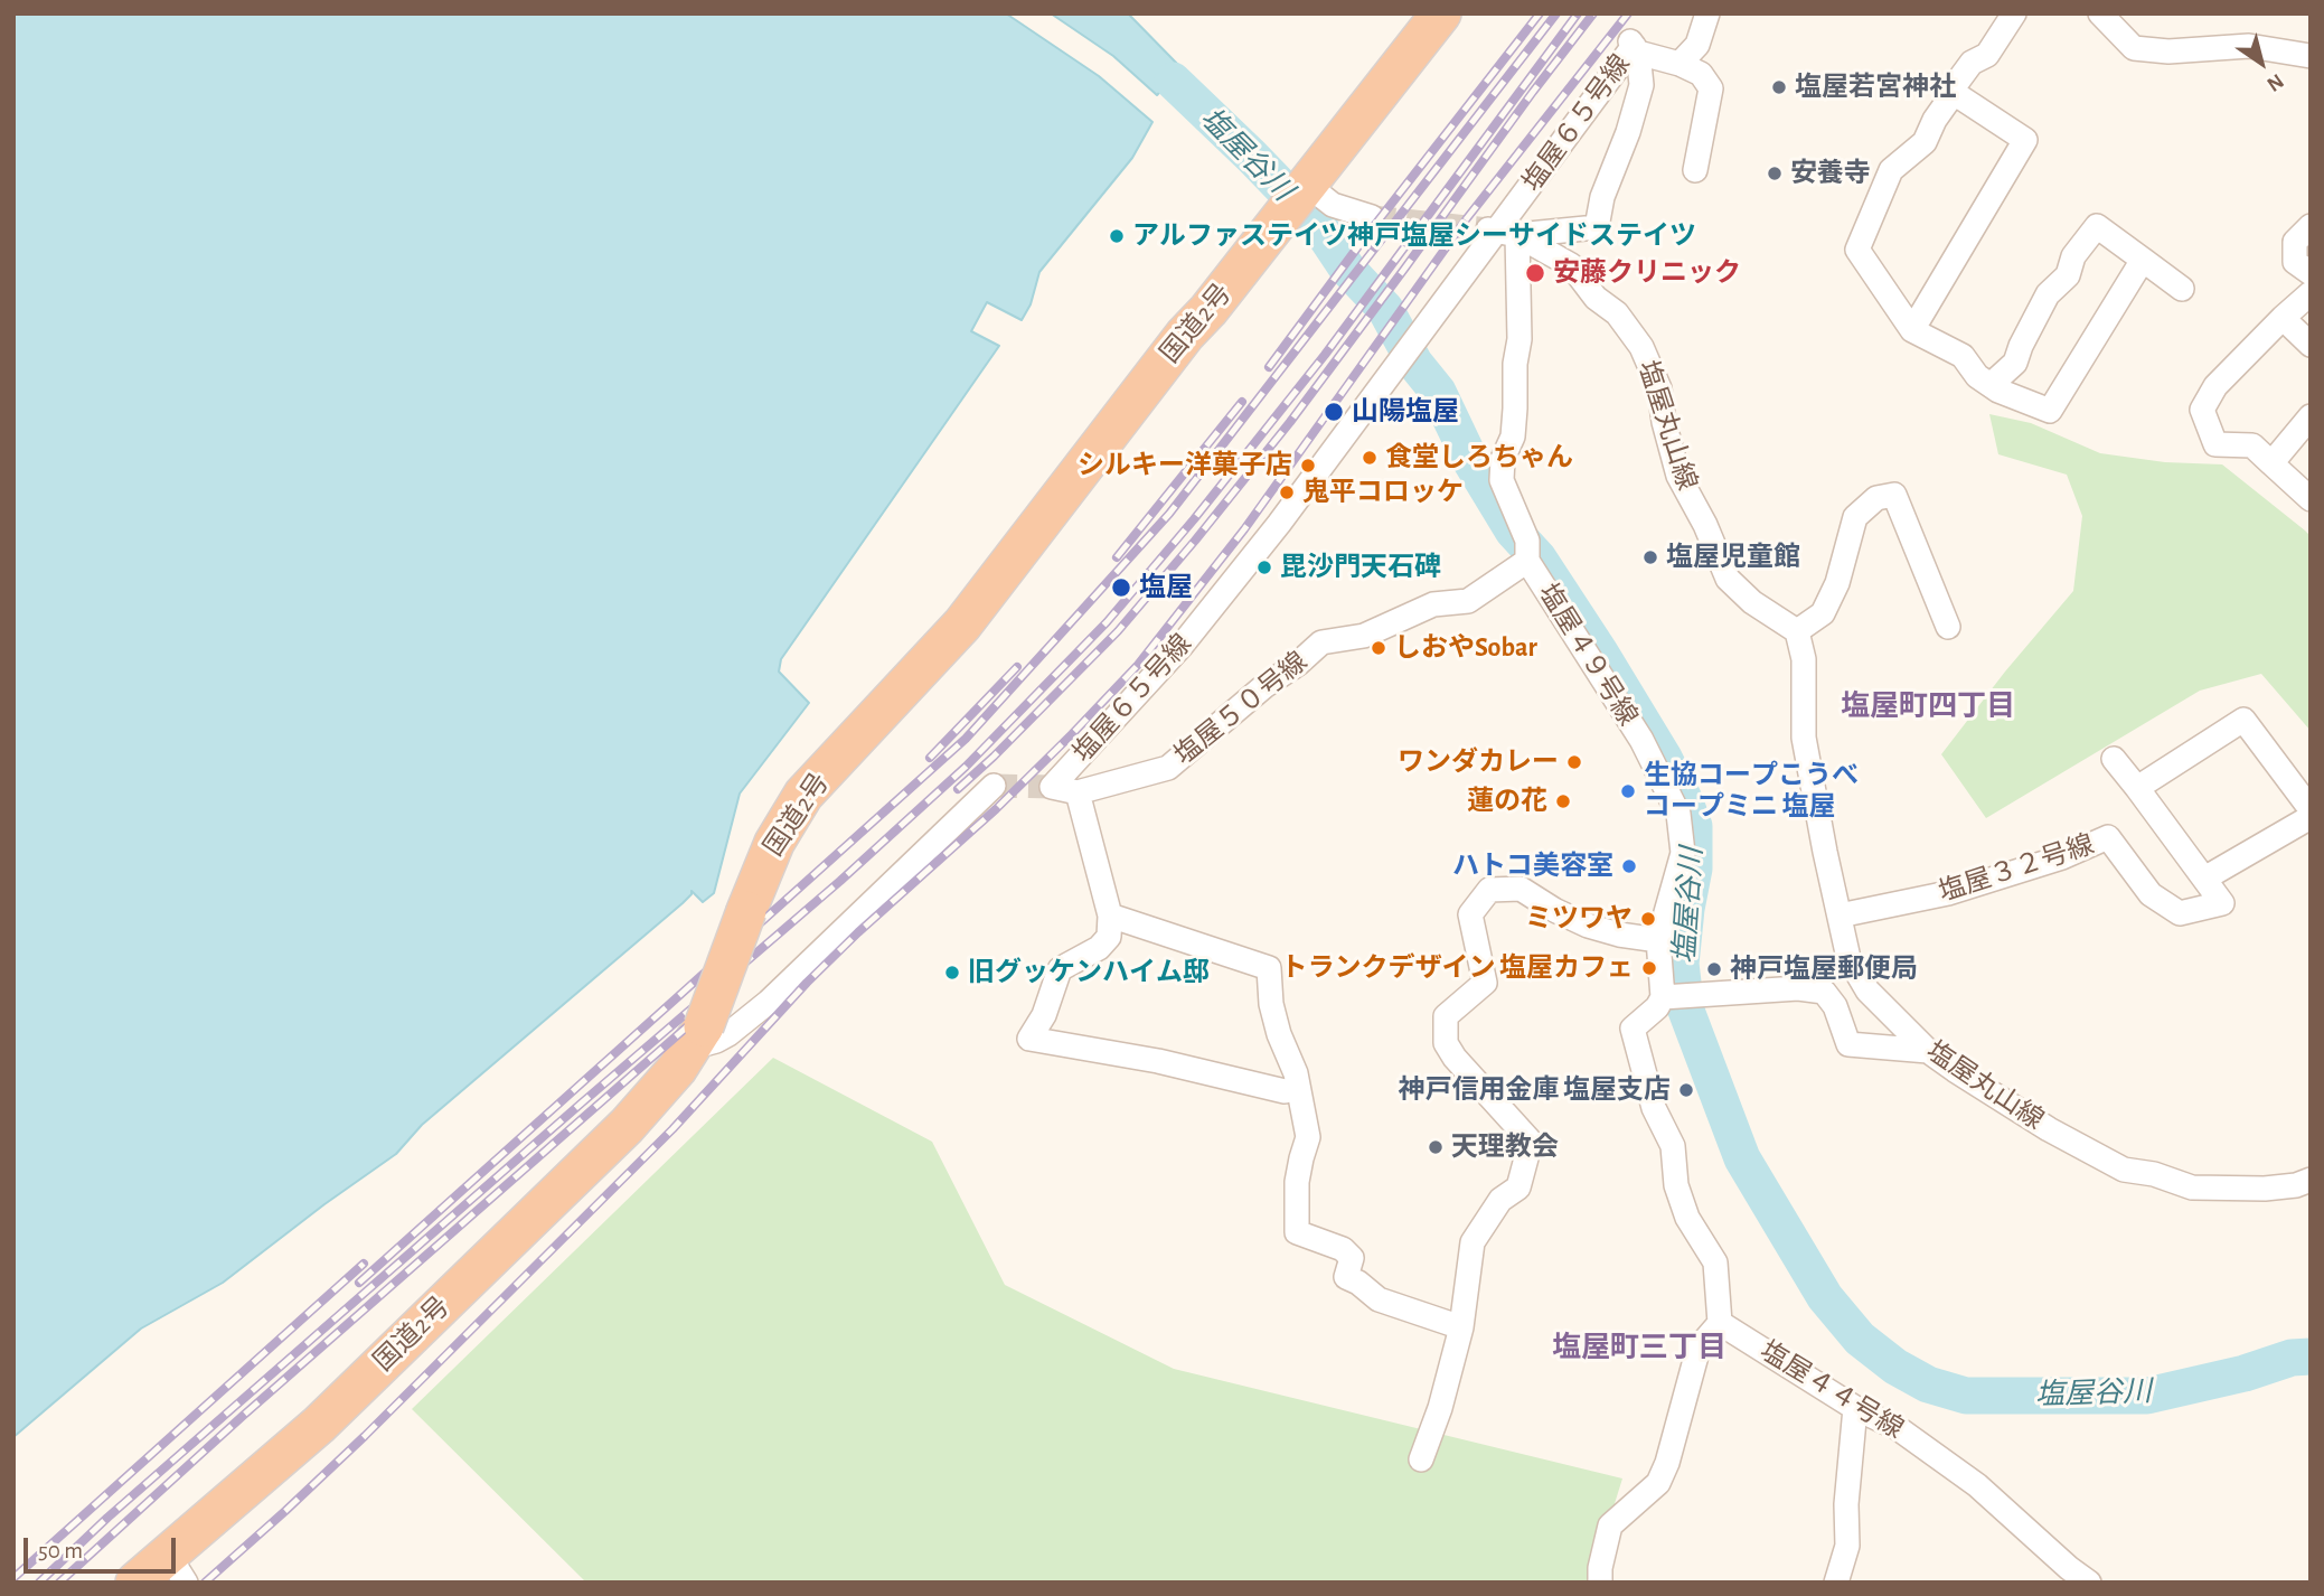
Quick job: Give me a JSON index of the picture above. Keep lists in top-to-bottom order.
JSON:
{
  "streets": {
    "highway": ["国道2号"],
    "street": [
      "塩屋６５号線",
      "塩屋丸山線",
      "塩屋４９号線",
      "塩屋５０号線",
      "塩屋３２号線",
      "塩屋４４号線"
    ]
  },
  "crossings": [
    ["塩屋６５号線", "塩屋丸山線"],
    ["塩屋６５号線", "塩屋４９号線"],
    ["塩屋６５号線", "塩屋５０号線"],
    ["塩屋丸山線", "塩屋４９号線"],
    ["塩屋丸山線", "塩屋３２号線"],
    ["塩屋４９号線", "塩屋５０号線"]
  ],
  "districts": ["塩屋町四丁目", "塩屋町三丁目"],
  "water": ["塩屋谷川"],
  "places": [
    "塩屋若宮神社",
    "安養寺",
    "アルファステイツ神戸塩屋シーサイドステイツ",
    "安藤クリニック",
    "山陽塩屋",
    "食堂しろちゃん",
    "シルキー洋菓子店",
    "鬼平コロッケ",
    "塩屋児童館",
    "毘沙門天石碑",
    "塩屋",
    "しおやSobar",
    "ワンダカレー",
    "生協コープこうべ コープミニ 塩屋",
    "蓮の花",
    "ハトコ美容室",
    "ミツワヤ",
    "トランクデザイン 塩屋カフェ",
    "神戸塩屋郵便局",
    "旧グッケンハイム邸",
    "神戸信用金庫 塩屋支店",
    "天理教会"
  ],
  "scale_bar": "50 m",
  "north": "bottom right"
}
